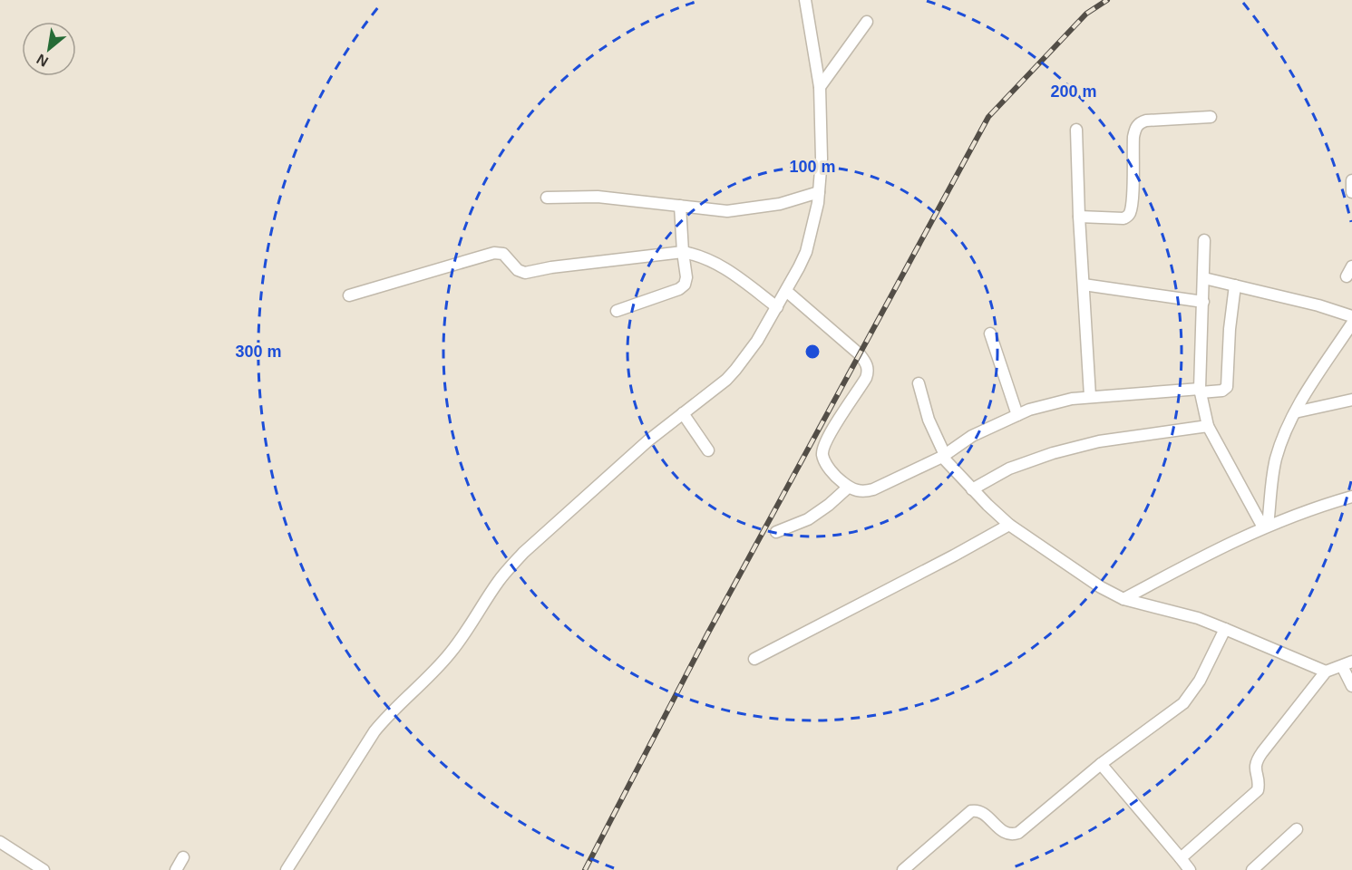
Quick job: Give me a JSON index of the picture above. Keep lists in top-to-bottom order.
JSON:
{
  "north": "bottom left",
  "rings": ["200 m", "100 m", "300 m"]
}
